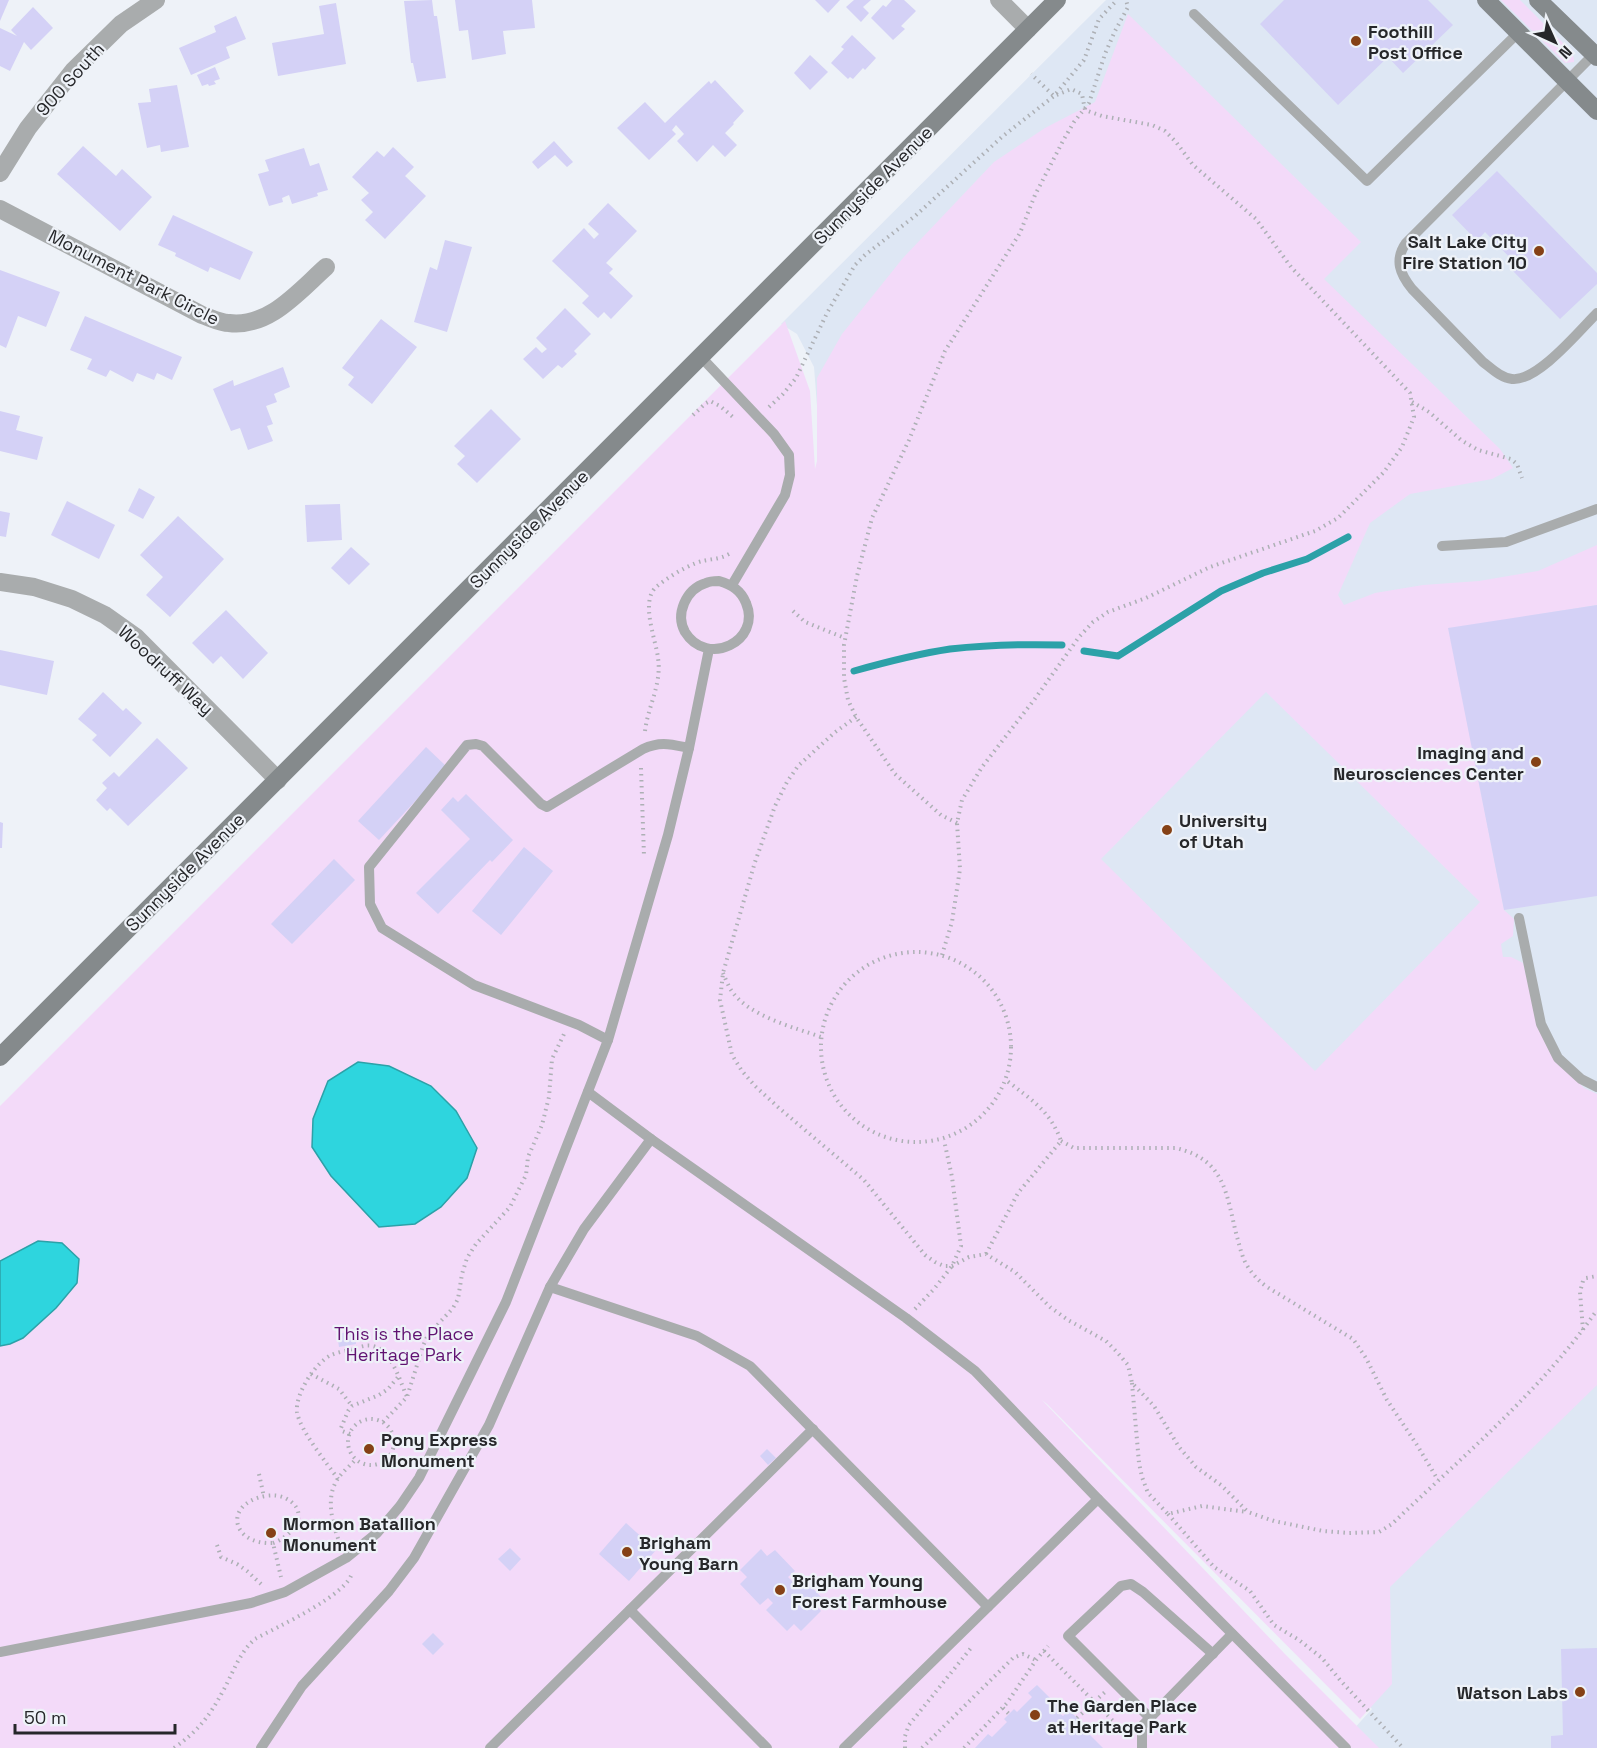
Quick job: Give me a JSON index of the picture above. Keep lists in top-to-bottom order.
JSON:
{
  "streets": {
    "main road": ["Sunnyside Avenue"],
    "street": ["900 South", "Monument Park Circle", "Woodruff Way"]
  },
  "crossings": [
    ["Sunnyside Avenue", "Woodruff Way"]
  ],
  "parks": ["This is the Place Heritage Park"],
  "places": [
    "Foothill Post Office",
    "Salt Lake City Fire Station 10",
    "Imaging and Neurosciences Center",
    "University of Utah",
    "Pony Express Monument",
    "Mormon Batallion Monument",
    "Brigham Young Barn",
    "Brigham Young Forest Farmhouse",
    "Watson Labs",
    "The Garden Place at Heritage Park"
  ],
  "scale_bar": "50 m",
  "north": "bottom right"
}
